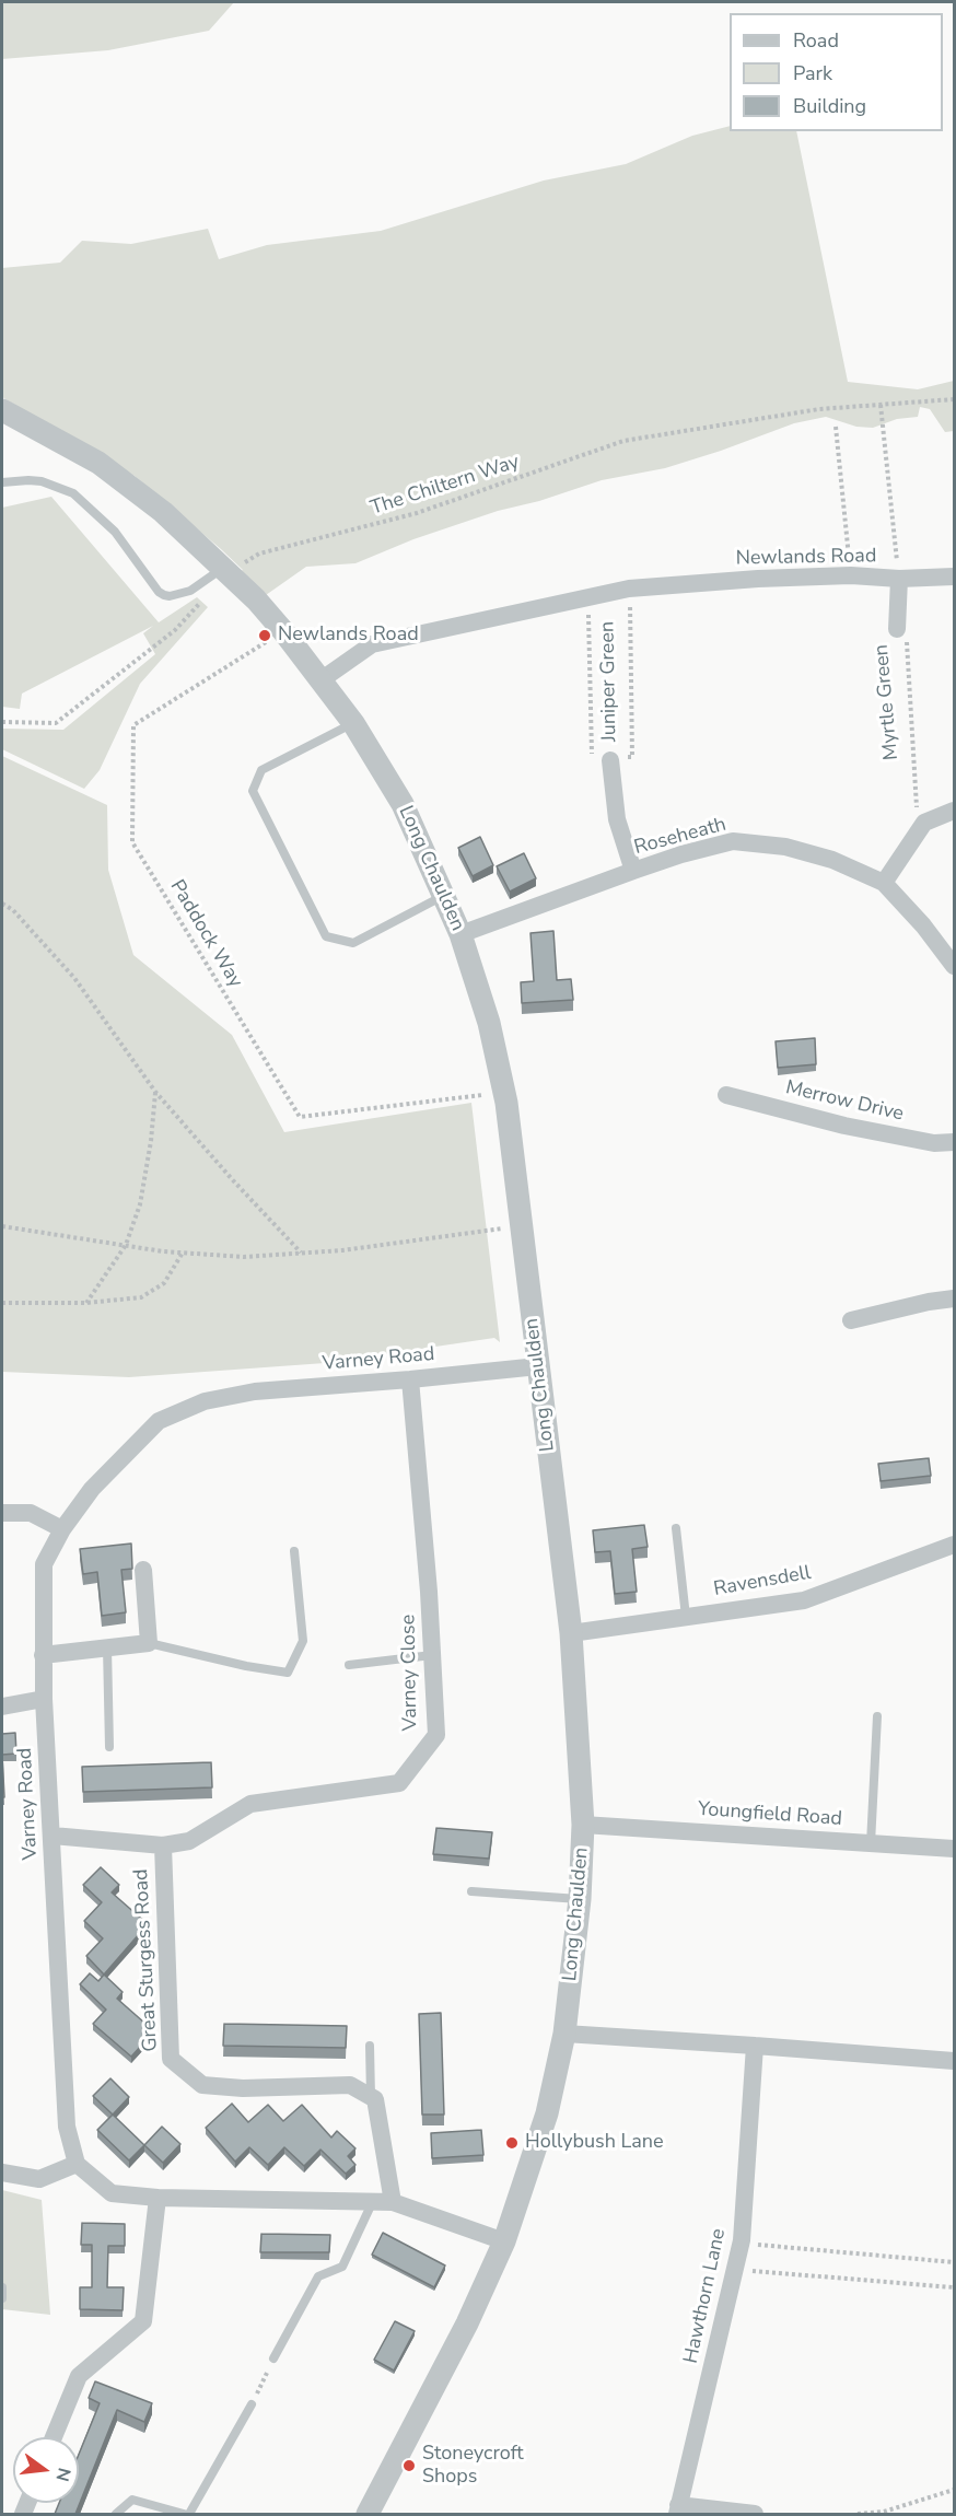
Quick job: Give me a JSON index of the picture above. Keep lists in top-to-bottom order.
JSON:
{
  "streets": {
    "street": [
      "Newlands Road",
      "Juniper Green",
      "Myrtle Green",
      "Roseheath",
      "Long Chaulden",
      "Merrow Drive",
      "Varney Road",
      "Ravensdell",
      "Varney Close",
      "Youngfield Road",
      "Great Sturgess Road",
      "Hawthorn Lane"
    ],
    "path": ["The Chiltern Way", "Paddock Way"]
  },
  "crossings": [
    ["The Chiltern Way", "Long Chaulden"],
    ["Newlands Road", "Juniper Green"],
    ["Newlands Road", "Myrtle Green"],
    ["Newlands Road", "Long Chaulden"],
    ["Juniper Green", "Roseheath"],
    ["Roseheath", "Long Chaulden"],
    ["Long Chaulden", "Paddock Way"],
    ["Long Chaulden", "Varney Road"],
    ["Long Chaulden", "Ravensdell"],
    ["Long Chaulden", "Youngfield Road"],
    ["Varney Road", "Varney Close"],
    ["Varney Road", "Great Sturgess Road"],
    ["Varney Close", "Great Sturgess Road"]
  ],
  "places": ["Newlands Road", "Hollybush Lane", "Stoneycroft Shops"],
  "legend": ["Road", "Park", "Building"],
  "north": "right"
}
